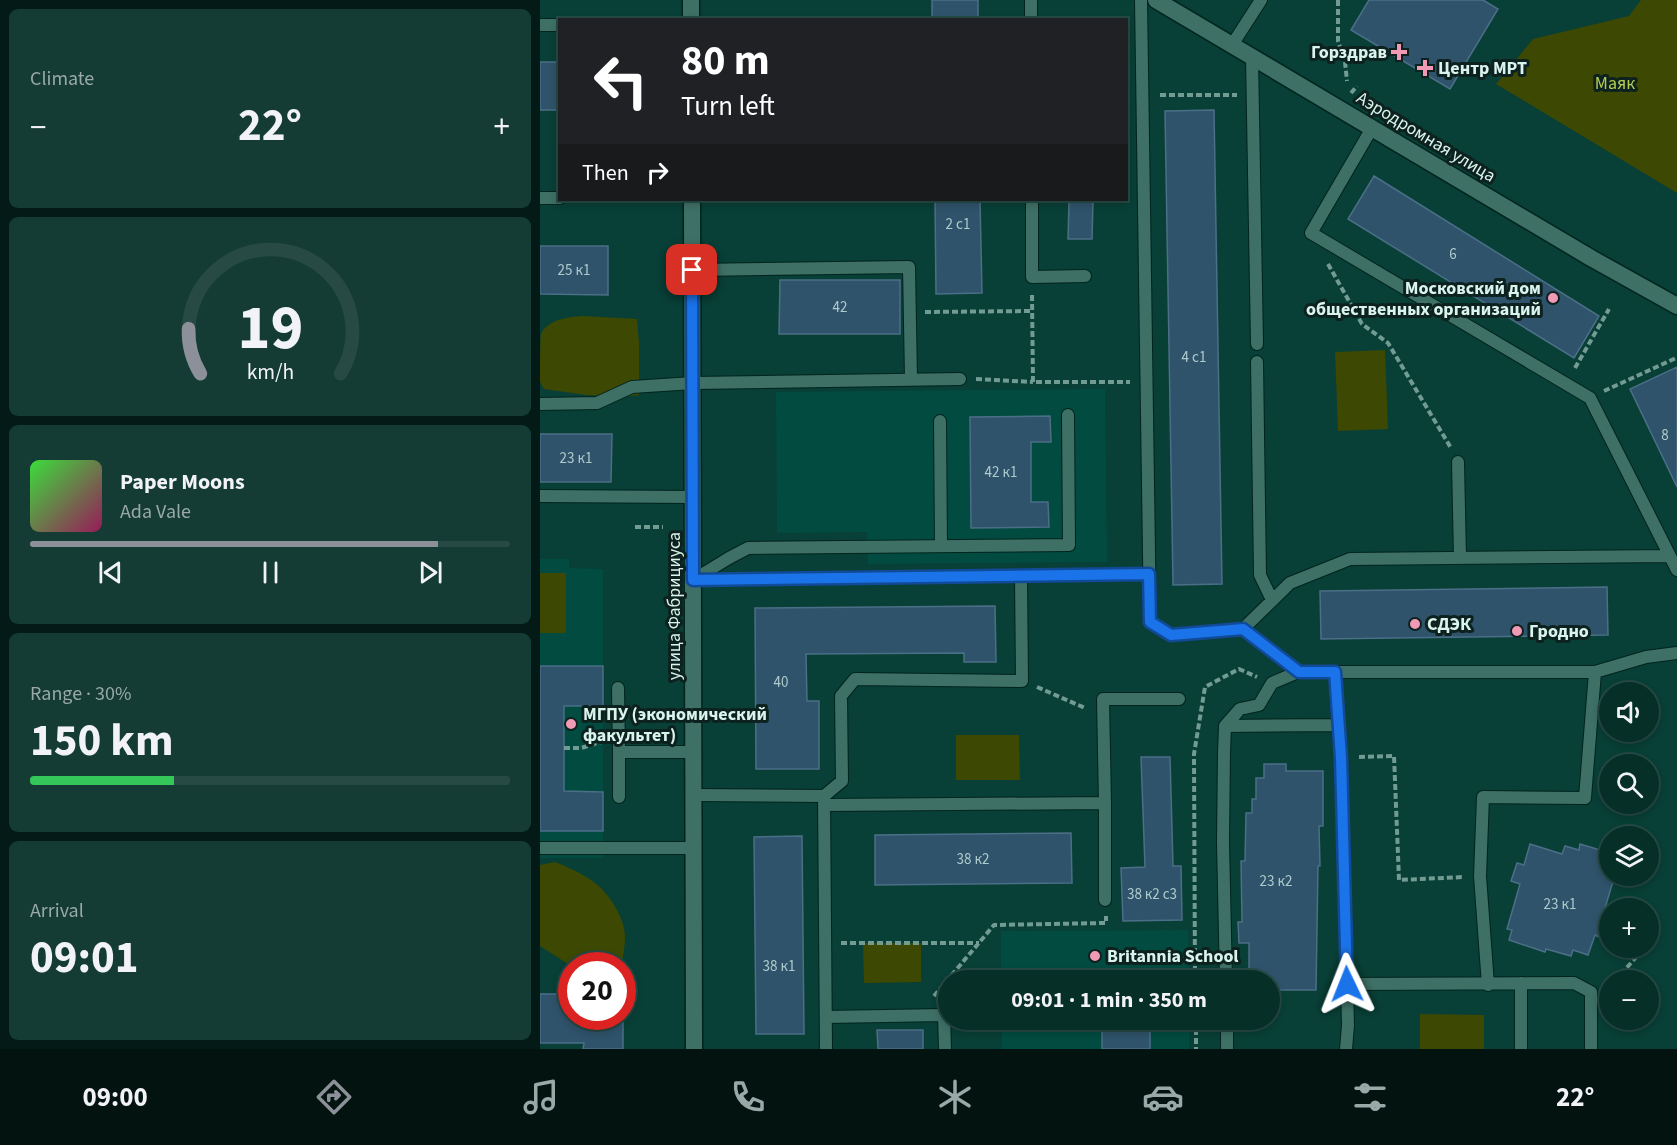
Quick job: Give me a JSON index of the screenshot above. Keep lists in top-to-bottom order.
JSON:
{
  "streets": {
    "main road": ["Аэродромная улица", "улица Фабрициуса"]
  },
  "parks": ["Маяк"],
  "places": {
    "health": ["Горздрав", "Центр МРТ"],
    "other": [
      "Московский дом общественных организаций",
      "СДЭК",
      "Гродно",
      "МГПУ (экономический факультет)",
      "Britannia School"
    ]
  },
  "house_numbers": [
    "2 с1",
    "6",
    "25 к1",
    "42",
    "4 с1",
    "8",
    "23 к1",
    "42 к1",
    "40",
    "38 к2",
    "23 к2",
    "38 к2 с3",
    "23 к1",
    "38 к1"
  ],
  "page": {
    "tile": [
      "Climate",
      ["Range · 30%", "150 km"],
      ["Arrival", "09:01"]
    ],
    "turn": ["80 m", "Turn left"],
    "heat": ["−", "22°", "+"],
    "then": "Then",
    "song": ["Paper Moons", "Ada Vale"],
    "map_buttons": ["+", "−"],
    "limit": "20",
    "trip": "09:01 · 1 min · 350 m",
    "tabs": ["09:00", "22°"],
    "gauge": ["19", "km/h"]
  }
}
